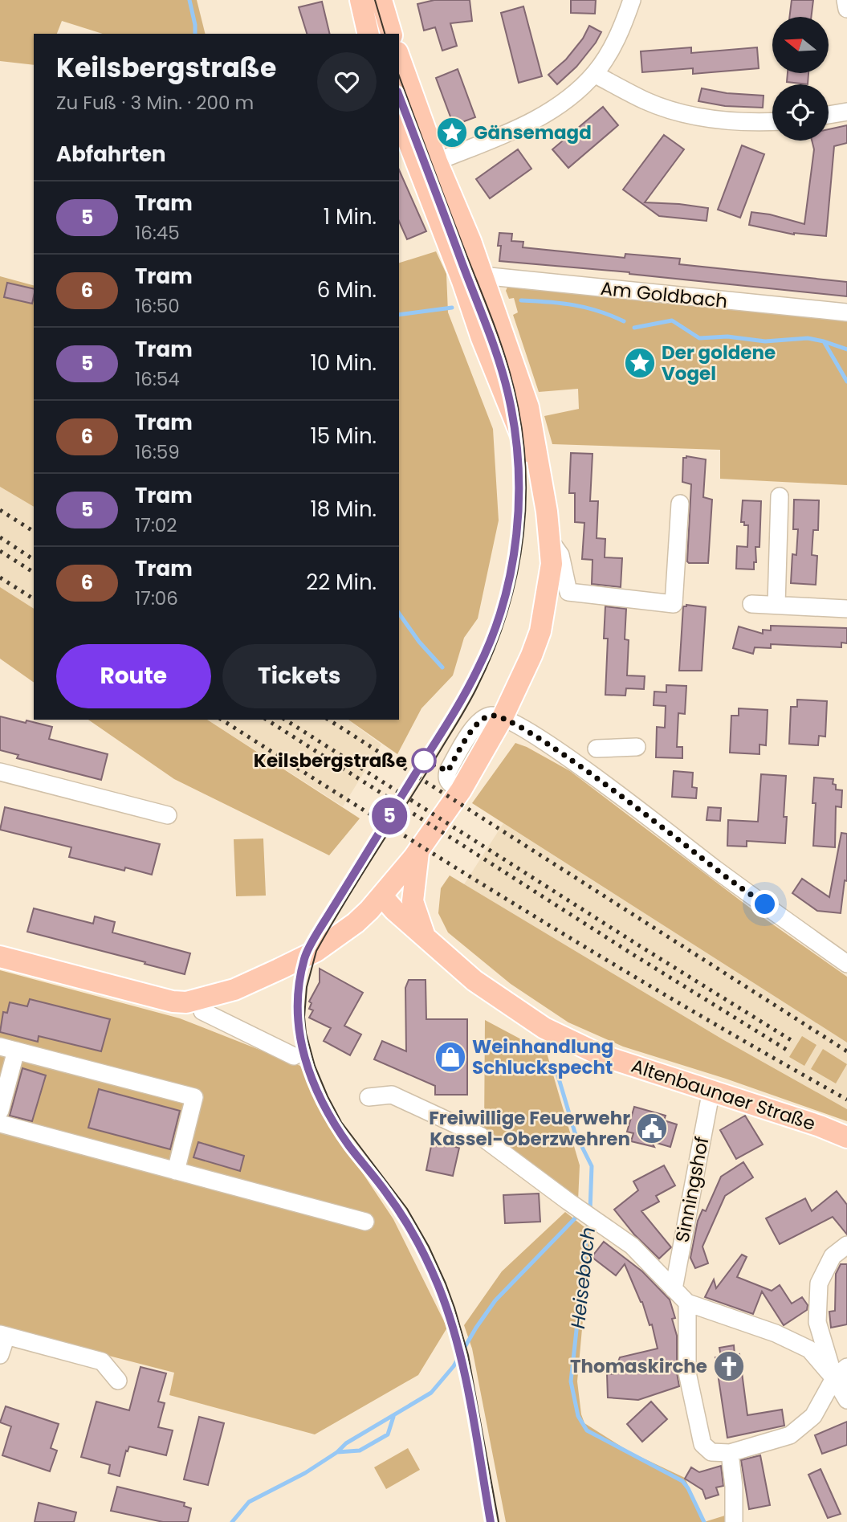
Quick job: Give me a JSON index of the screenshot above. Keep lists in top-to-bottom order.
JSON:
{
  "streets": {
    "main road": ["Altenbaunaer Straße"],
    "street": ["Am Goldbach", "Sinningshof"]
  },
  "crossings": [
    ["Altenbaunaer Straße", "Sinningshof"]
  ],
  "water": ["Heisebach"],
  "places": {
    "place": ["Gänsemagd", "Der goldene Vogel"],
    "other": ["Keilsbergstraße"],
    "shop": ["Weinhandlung Schluckspecht"],
    "public building": ["Freiwillige Feuerwehr Kassel-Oberzwehren"],
    "church": ["Thomaskirche"]
  },
  "lines": ["tram line 5"],
  "north": "left",
  "page": {
    "on_map": "5",
    "heading": [
      ["Keilsbergstraße", "Zu Fuß · 3 Min. · 200 m"],
      "Abfahrten"
    ],
    "list": [
      {
        "mark": "5",
        "name": "Tram",
        "note": "16:45",
        "value": "1 Min."
      },
      {
        "mark": "6",
        "name": "Tram",
        "note": "16:50",
        "value": "6 Min."
      },
      {
        "mark": "5",
        "name": "Tram",
        "note": "16:54",
        "value": "10 Min."
      },
      {
        "mark": "6",
        "name": "Tram",
        "note": "16:59",
        "value": "15 Min."
      },
      {
        "mark": "5",
        "name": "Tram",
        "note": "17:02",
        "value": "18 Min."
      },
      {
        "mark": "6",
        "name": "Tram",
        "note": "17:06",
        "value": "22 Min."
      }
    ],
    "buttons": ["Route", "Tickets"]
  }
}
